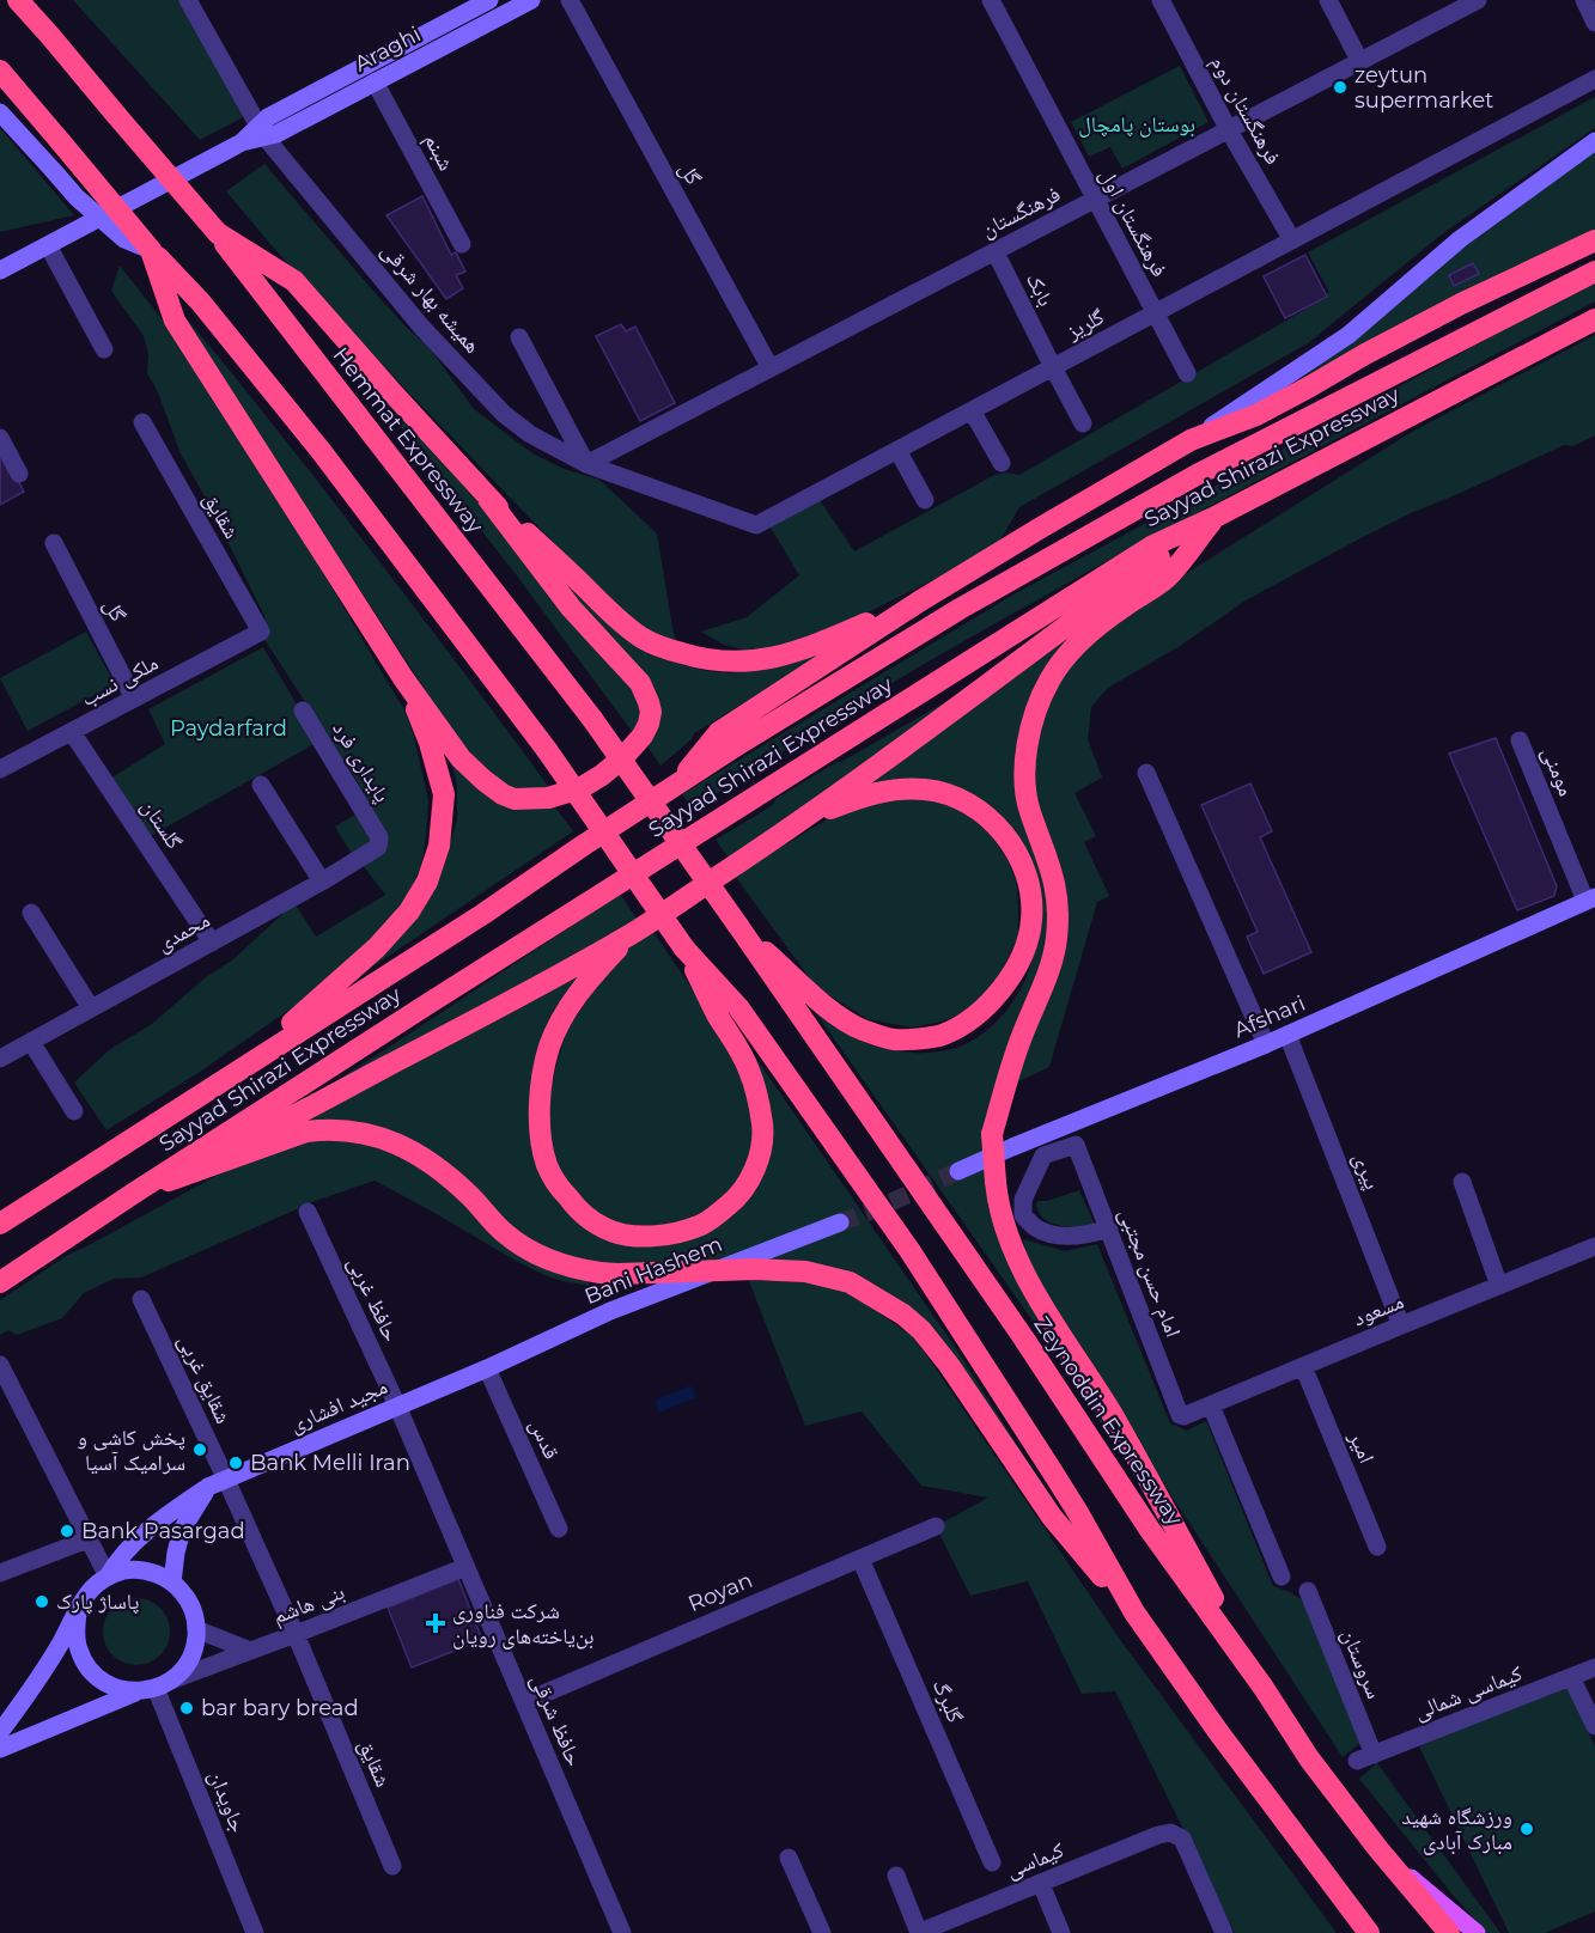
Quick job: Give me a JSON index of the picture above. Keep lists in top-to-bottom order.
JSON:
{
  "streets": {
    "highway": ["Hemmat Expressway", "Sayyad Shirazi Expressway", "Zeynoddin Expressway"],
    "main road": [
      "Araghi",
      "Afshari",
      "Bani Hashem",
      "مجید افشاری"
    ],
    "street": [
      "فرهنگستان دوم",
      "شبنم",
      "گل",
      "فرهنگستان",
      "فرهنگستان اول",
      "بابک",
      "همیشه بهار شرقی",
      "گلریز",
      "شقایق",
      "ملکی نسب",
      "پایداری فرد",
      "مومنی",
      "گلستان",
      "محمدی",
      "پیری",
      "امام حسن مجتبی",
      "حافظ غربی",
      "مسعود",
      "شقایق غربی",
      "قدس",
      "امیر",
      "Royan",
      "بنی هاشم",
      "سروستان",
      "کیماسی شمالی",
      "گلبرگ",
      "حافظ شرقی",
      "جاویدان",
      "کیماسی"
    ]
  },
  "crossings": [
    ["Araghi", "شبنم"],
    ["Araghi", "همیشه بهار شرقی"],
    ["فرهنگستان دوم", "فرهنگستان"],
    ["فرهنگستان دوم", "گلریز"],
    ["گل", "فرهنگستان"],
    ["گل", "ملکی نسب"],
    ["فرهنگستان", "فرهنگستان اول"],
    ["فرهنگستان", "بابک"],
    ["فرهنگستان", "همیشه بهار شرقی"],
    ["فرهنگستان", "گلریز"],
    ["فرهنگستان اول", "گلریز"],
    ["بابک", "گلریز"],
    ["همیشه بهار شرقی", "گلریز"],
    ["Hemmat Expressway", "Zeynoddin Expressway"],
    ["شقایق", "ملکی نسب"],
    ["شقایق", "شقایق غربی"],
    ["شقایق", "مجید افشاری"],
    ["شقایق", "بنی هاشم"],
    ["ملکی نسب", "گلستان"],
    ["پایداری فرد", "محمدی"],
    ["مومنی", "Afshari"],
    ["گلستان", "محمدی"],
    ["Afshari", "پیری"],
    ["پیری", "مسعود"],
    ["Bani Hashem", "مجید افشاری"],
    ["Bani Hashem", "قدس"],
    ["امام حسن مجتبی", "مسعود"],
    ["حافظ غربی", "مجید افشاری"],
    ["حافظ غربی", "حافظ شرقی"],
    ["مسعود", "امیر"],
    ["شقایق غربی", "مجید افشاری"],
    ["مجید افشاری", "قدس"],
    ["مجید افشاری", "حافظ شرقی"],
    ["Royan", "گلبرگ"],
    ["Royan", "حافظ شرقی"],
    ["بنی هاشم", "حافظ شرقی"],
    ["بنی هاشم", "جاویدان"],
    ["سروستان", "کیماسی شمالی"]
  ],
  "parks": ["بوستان پامچال", "Paydarfard"],
  "places": {
    "other": [
      "zeytun supermarket",
      "پخش کاشی و سرامیک آسیا",
      "Bank Melli Iran",
      "Bank Pasargad",
      "پاساژ پارک",
      "bar bary bread",
      "ورزشگاه شهید مبارک آبادی"
    ],
    "health": ["شرکت فناوری بن‌یاخته‌های رویان"]
  }
}
